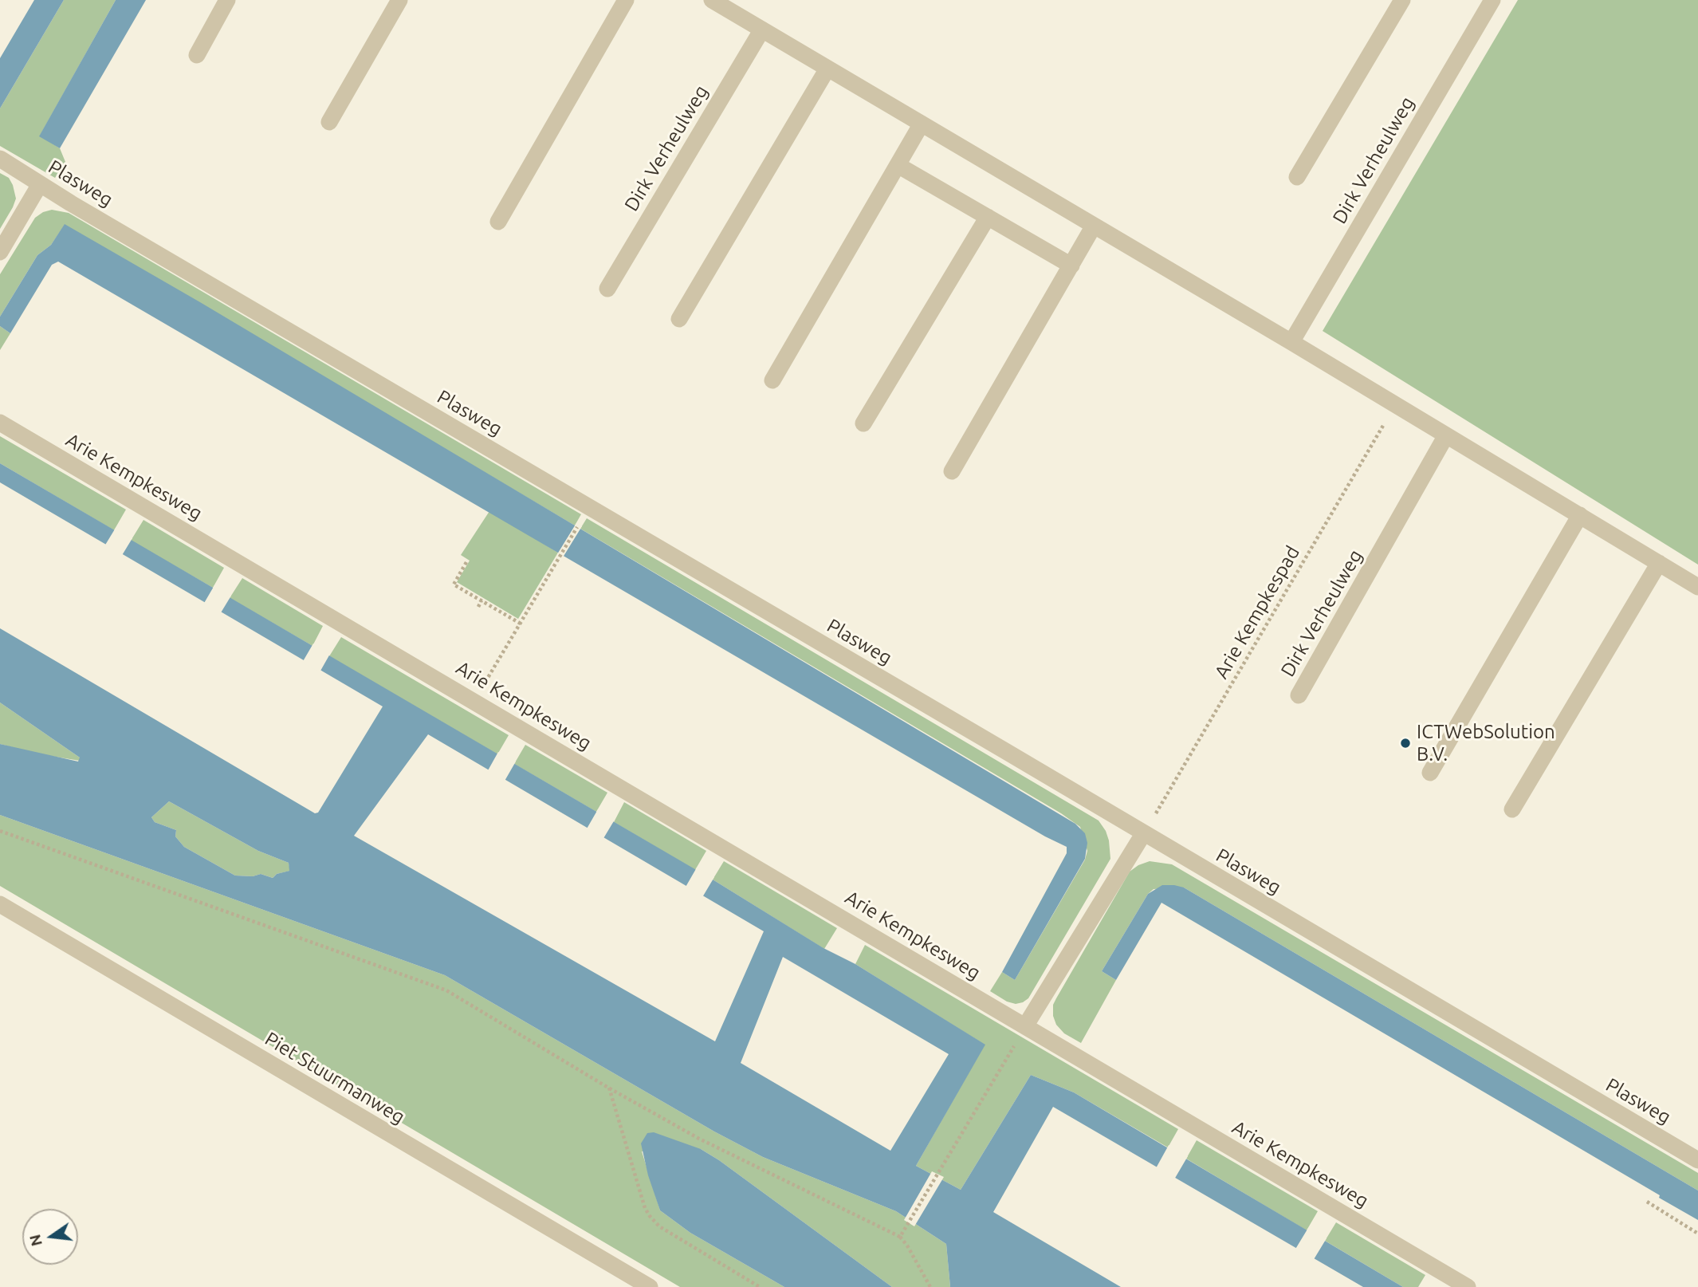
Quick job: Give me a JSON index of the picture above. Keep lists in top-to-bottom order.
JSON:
{
  "streets": {
    "street": [
      "Dirk Verheulweg",
      "Plasweg",
      "Arie Kempkesweg",
      "Piet Stuurmanweg"
    ],
    "path": ["Arie Kempkespad"]
  },
  "crossings": [
    ["Plasweg", "Arie Kempkespad"]
  ],
  "places": ["ICTWebSolution B.V."],
  "north": "left"
}
